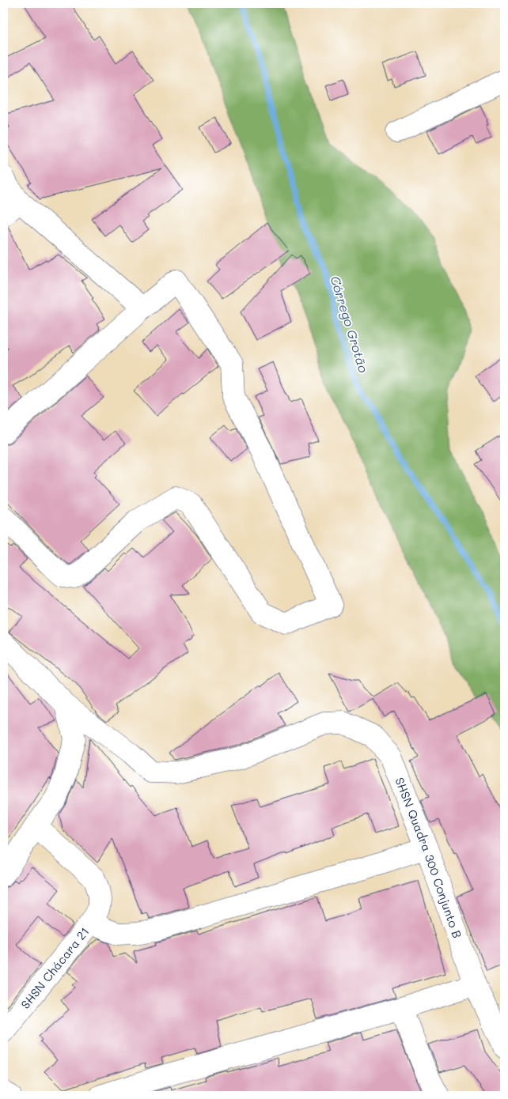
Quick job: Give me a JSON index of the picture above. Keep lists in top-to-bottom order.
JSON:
{
  "streets": {
    "street": ["SHSN Quadra 300 Conjunto B", "SHSN Chácara 21"]
  },
  "water": ["Córrego Grotão"]
}
